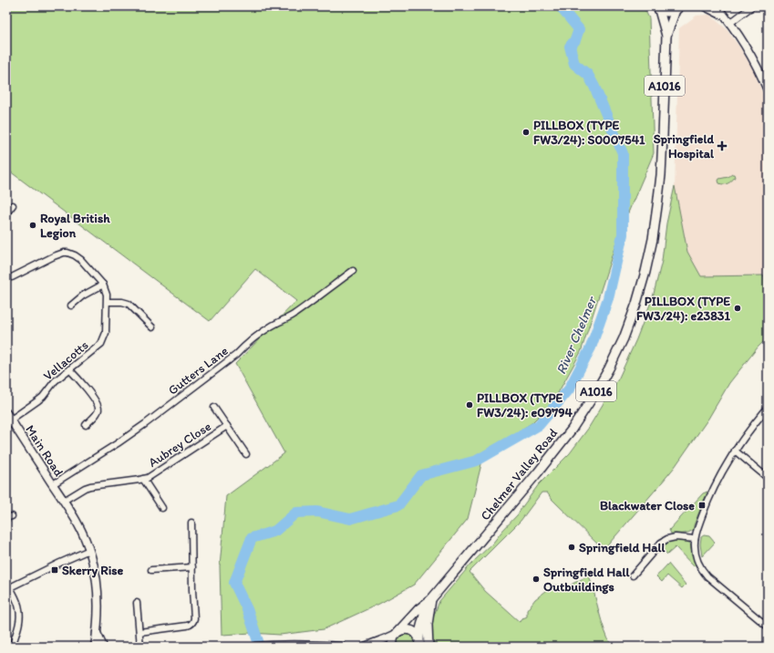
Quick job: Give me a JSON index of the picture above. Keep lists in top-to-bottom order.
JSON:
{
  "streets": {
    "main road": ["A1016", "Chelmer Valley Road"],
    "street": [
      "Vellacotts",
      "Gutters Lane",
      "Aubrey Close",
      "Main Road"
    ]
  },
  "crossings": [
    ["A1016", "Chelmer Valley Road"],
    ["Vellacotts", "Main Road"],
    ["Gutters Lane", "Main Road"],
    ["Aubrey Close", "Main Road"]
  ],
  "water": ["River Chelmer"],
  "places": {
    "other": [
      "PILLBOX (TYPE FW3/24): S0007541",
      "Royal British Legion",
      "PILLBOX (TYPE FW3/24): e23831",
      "PILLBOX (TYPE FW3/24): e09794",
      "Springfield Hall",
      "Springfield Hall Outbuildings"
    ],
    "health": ["Springfield Hospital"],
    "transit": ["Blackwater Close", "Skerry Rise"]
  }
}
